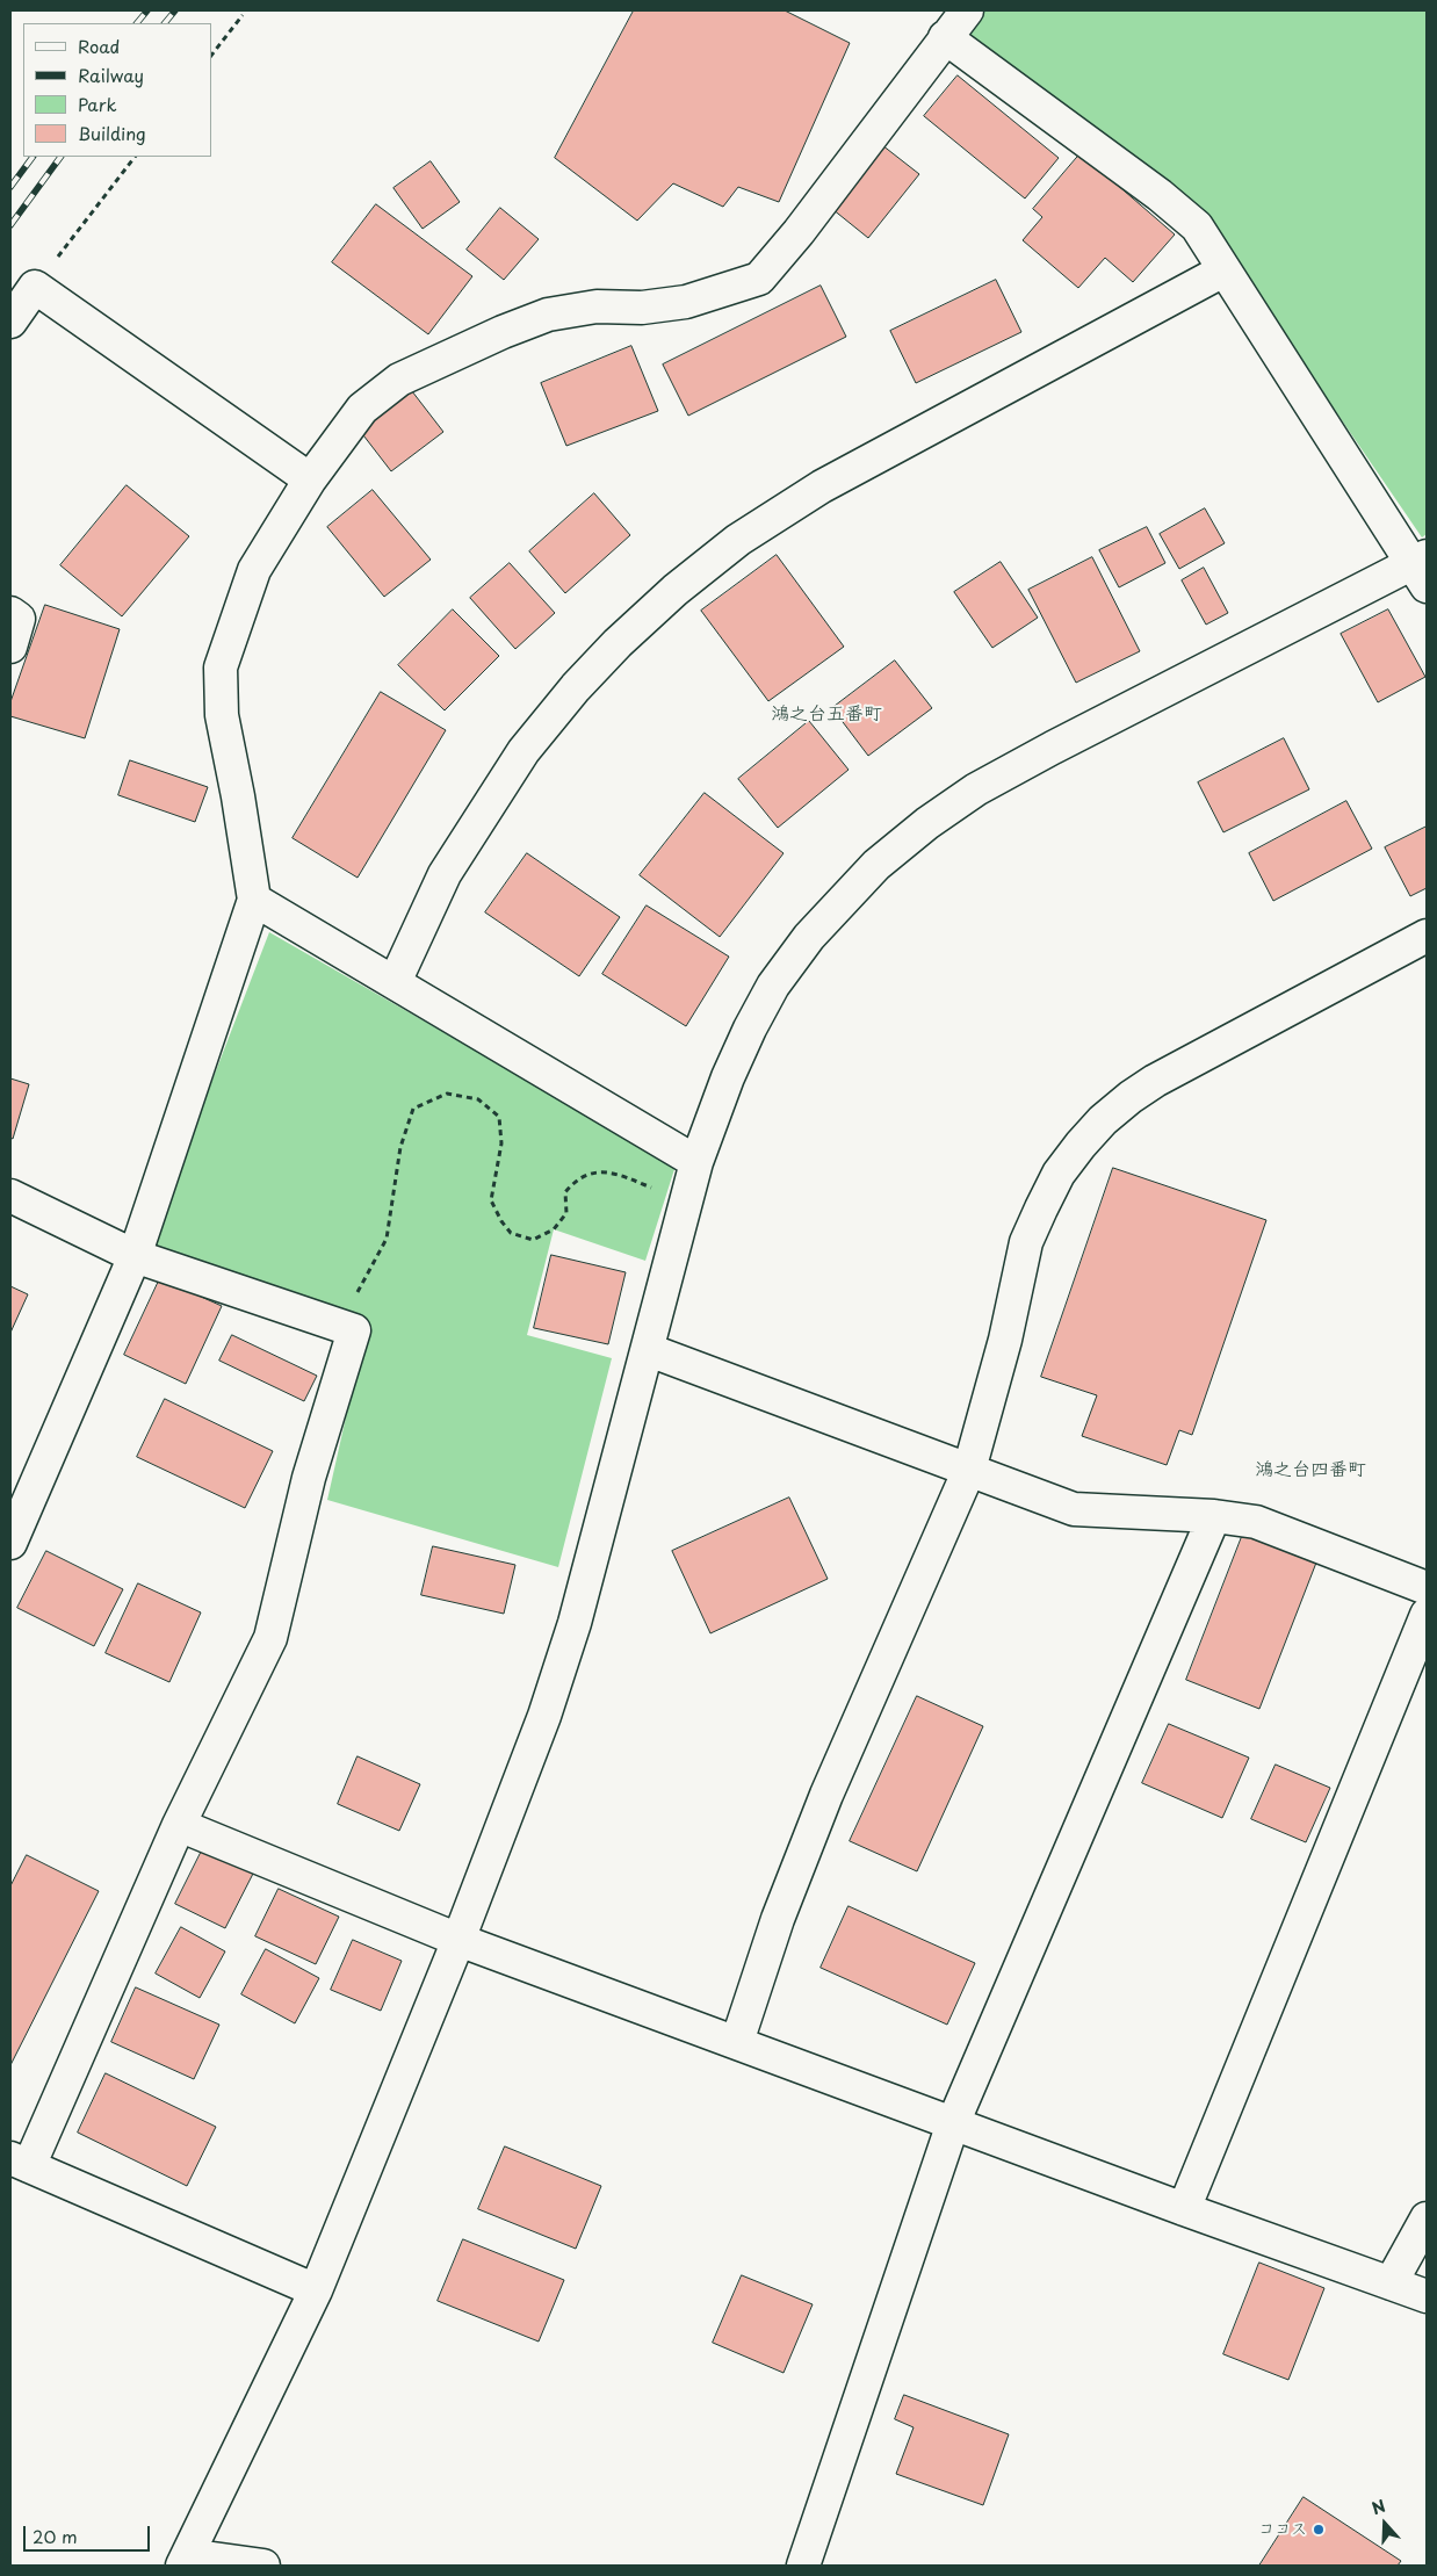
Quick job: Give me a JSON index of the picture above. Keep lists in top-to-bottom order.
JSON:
{
  "districts": ["鴻之台五番町", "鴻之台四番町"],
  "places": ["ココス"],
  "legend": [
    "Road",
    "Railway",
    "Park",
    "Building"
  ],
  "scale_bar": "20 m",
  "north": "top"
}
